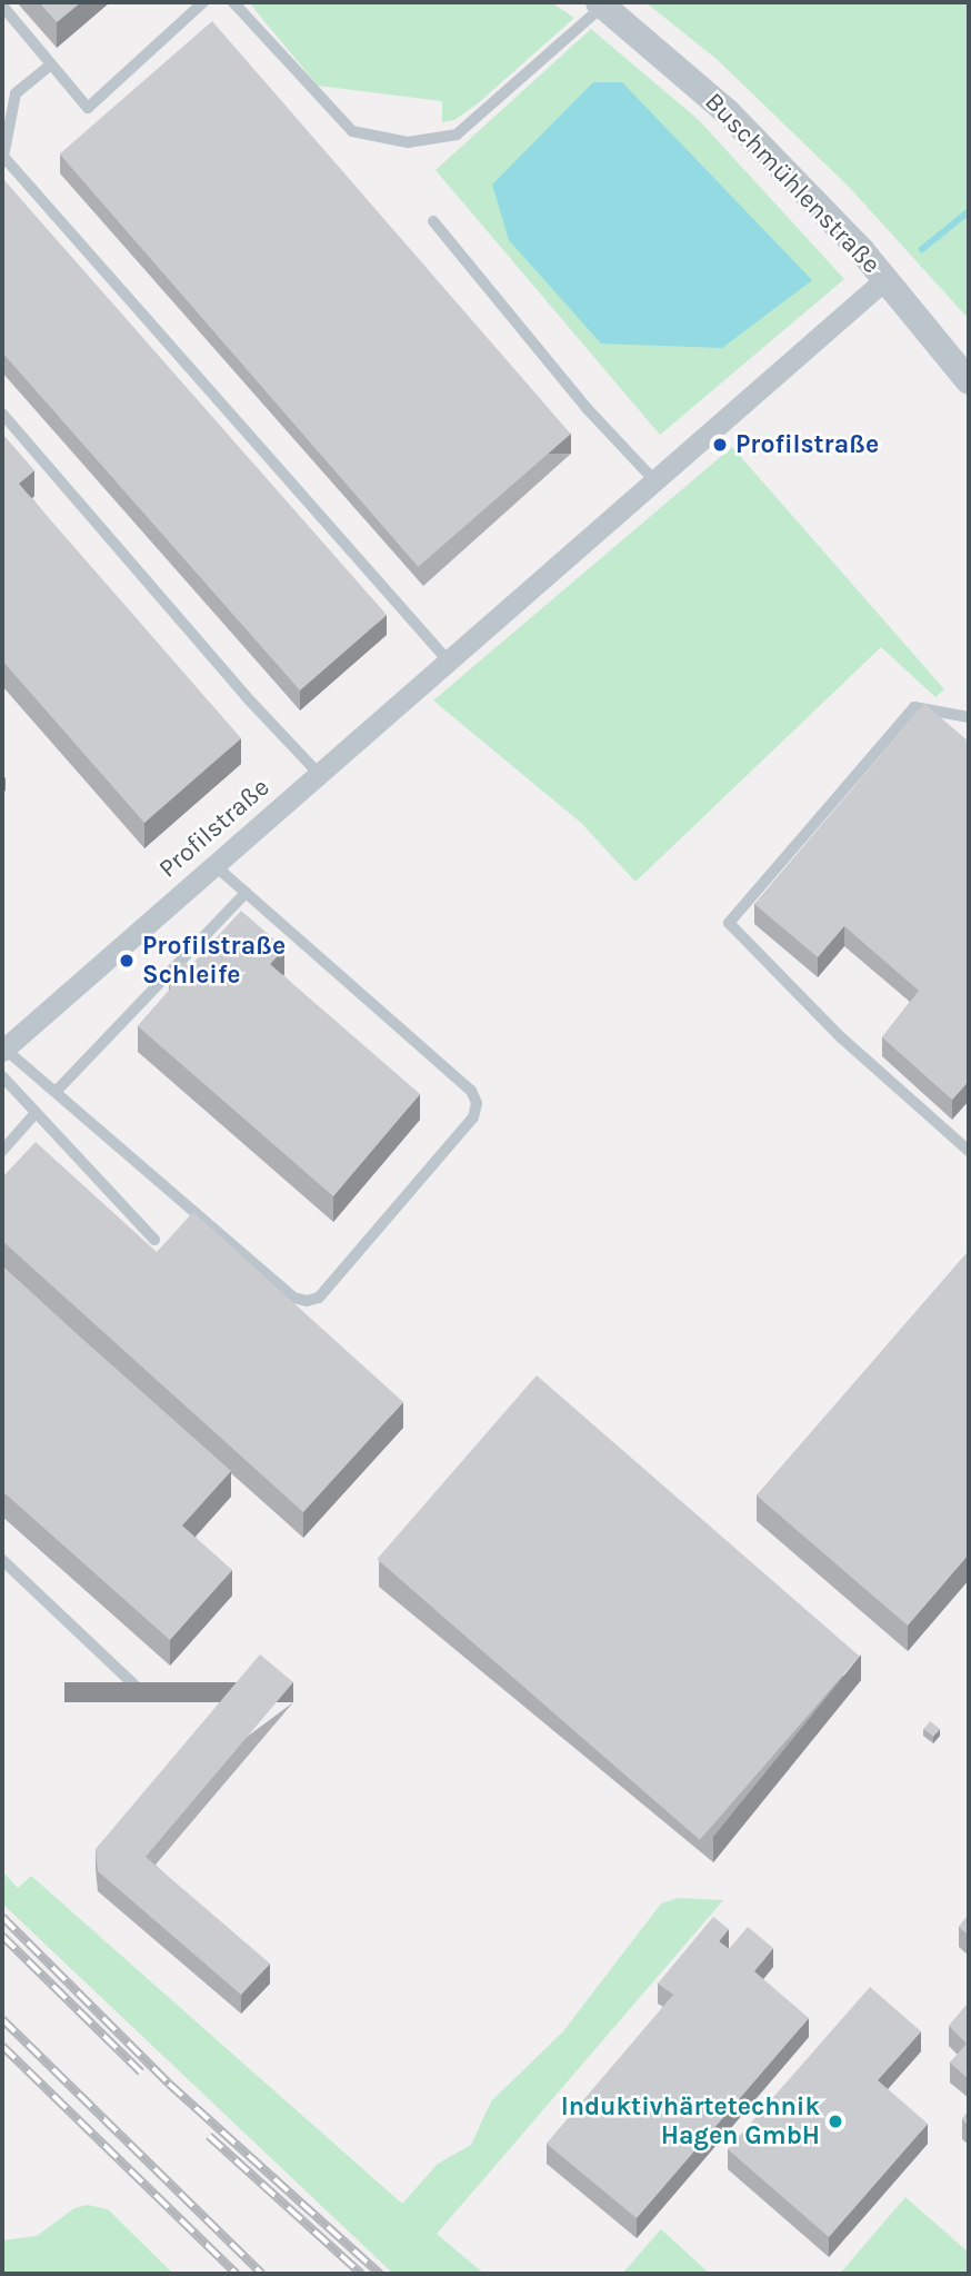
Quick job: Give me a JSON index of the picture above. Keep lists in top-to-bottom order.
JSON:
{
  "streets": {
    "street": ["Buschmühlenstraße", "Profilstraße"]
  },
  "crossings": [
    ["Buschmühlenstraße", "Profilstraße"]
  ],
  "places": ["Profilstraße", "Profilstraße Schleife", "Induktivhärtetechnik Hagen GmbH"]
}
